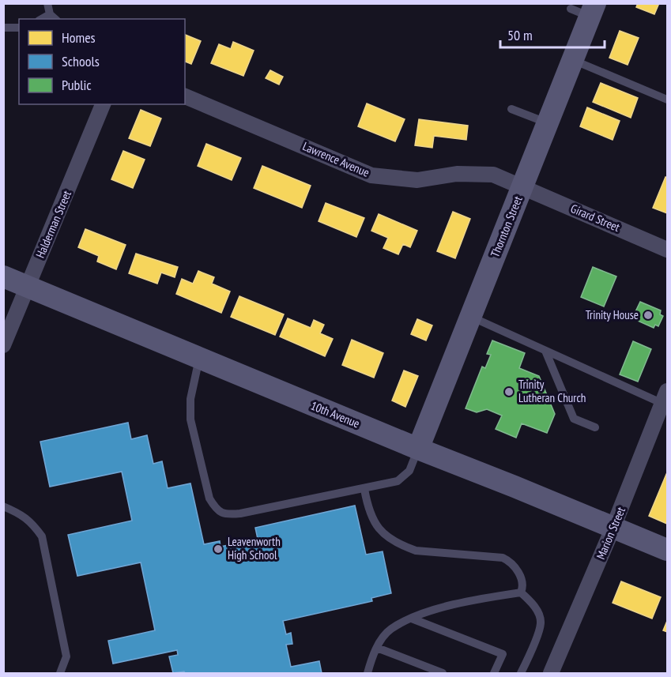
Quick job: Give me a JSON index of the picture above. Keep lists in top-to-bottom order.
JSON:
{
  "streets": {
    "street": [
      "Lawrence Avenue",
      "Girard Street",
      "Halderman Street",
      "Thornton Street",
      "10th Avenue",
      "Marion Street"
    ]
  },
  "crossings": [
    ["Lawrence Avenue", "Girard Street"],
    ["Lawrence Avenue", "Thornton Street"],
    ["Girard Street", "Thornton Street"],
    ["Halderman Street", "10th Avenue"],
    ["Thornton Street", "10th Avenue"],
    ["10th Avenue", "Marion Street"]
  ],
  "places": ["Trinity House", "Trinity Lutheran Church", "Leavenworth High School"],
  "legend": ["Homes", "Schools", "Public"],
  "scale_bar": "50 m"
}
